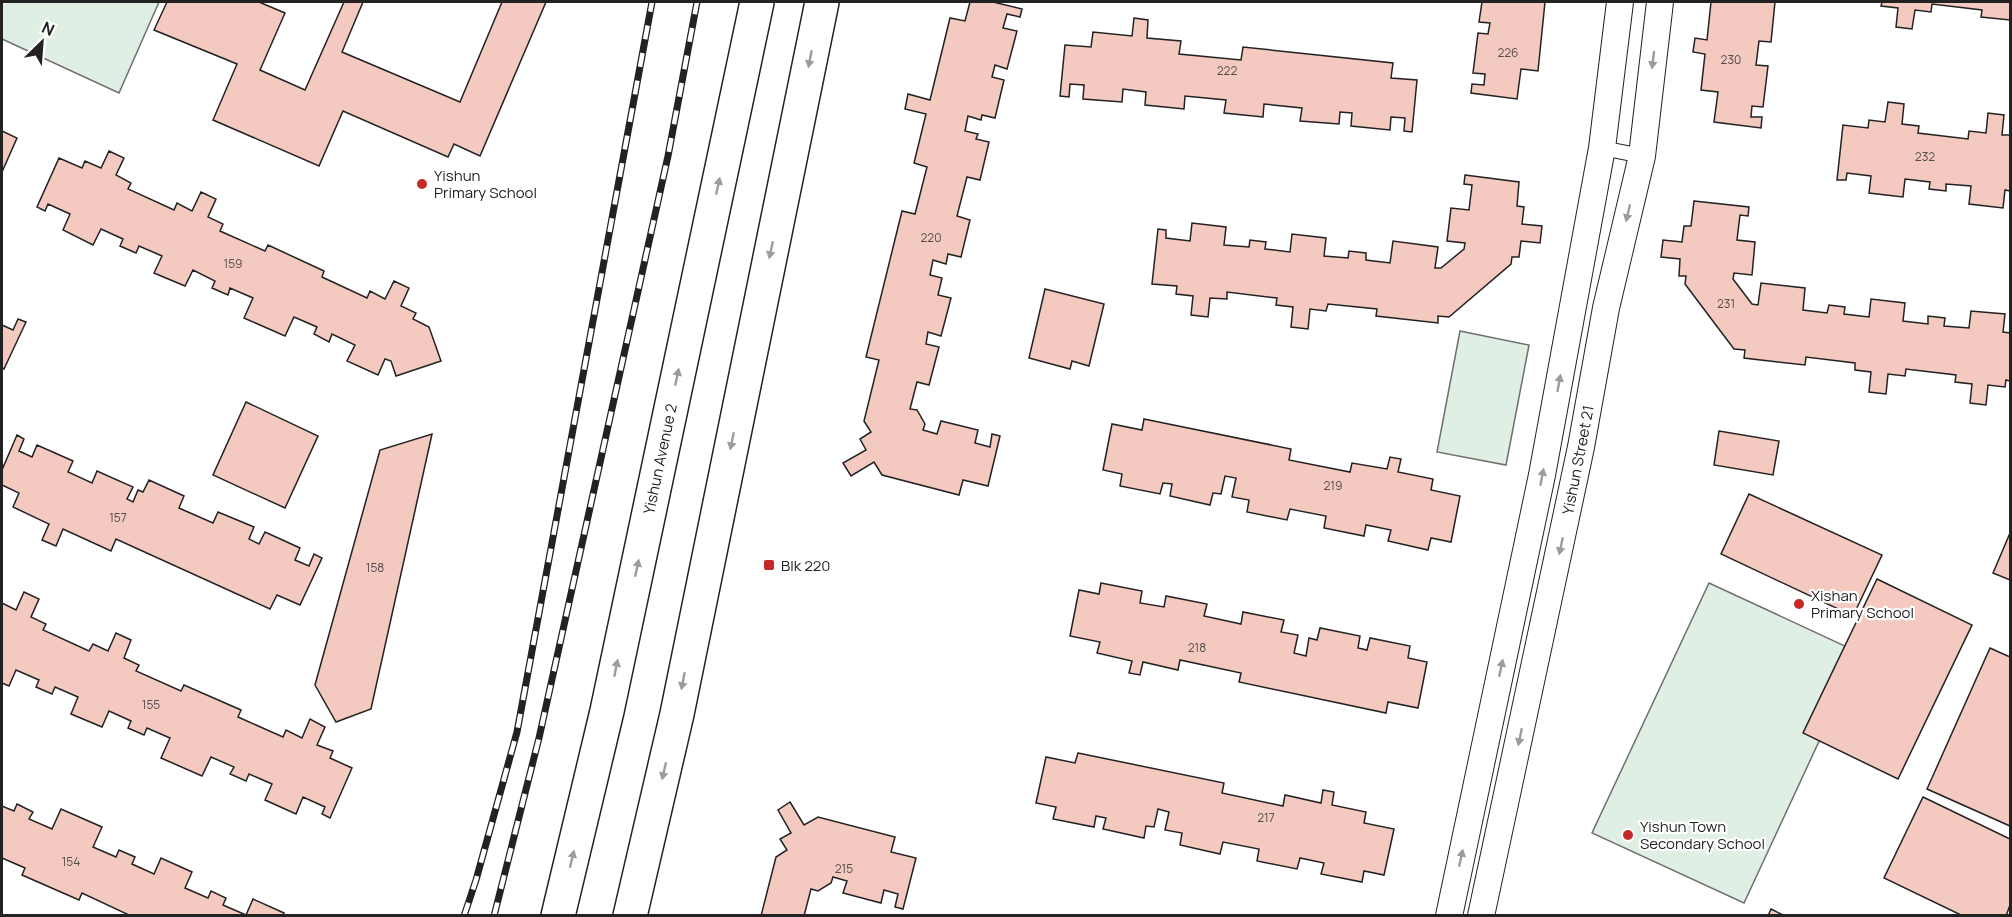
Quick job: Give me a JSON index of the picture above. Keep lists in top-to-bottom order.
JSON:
{
  "streets": {
    "main road": ["Yishun Avenue 2"],
    "street": ["Yishun Street 21"]
  },
  "places": {
    "other": ["Yishun Primary School", "Xishan Primary School", "Yishun Town Secondary School"],
    "transit": ["Blk 220"]
  },
  "house_numbers": [
    "226",
    "230",
    "222",
    "232",
    "220",
    "159",
    "231",
    "219",
    "157",
    "158",
    "218",
    "155",
    "217",
    "154",
    "215"
  ],
  "north": "top right"
}
